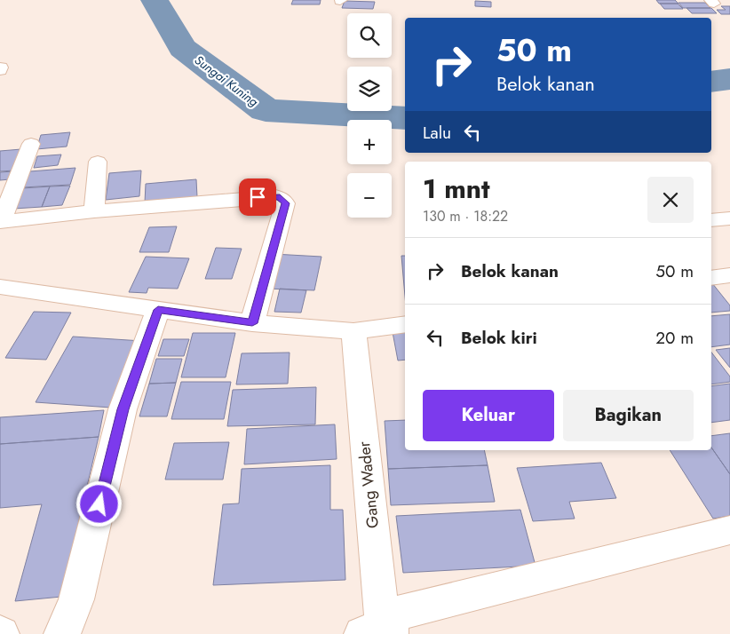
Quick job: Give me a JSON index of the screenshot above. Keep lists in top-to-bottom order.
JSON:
{
  "streets": {
    "street": ["Gang Wader"]
  },
  "water": ["Sungai Kuning"],
  "page": {
    "map_buttons": ["+", "−"],
    "turn": ["50 m", "Belok kanan"],
    "then": "Lalu",
    "heading": ["1 mnt", "130 m · 18:22"],
    "list": [
      {
        "name": "Belok kanan",
        "value": "50 m"
      },
      {
        "name": "Belok kiri",
        "value": "20 m"
      }
    ],
    "buttons": ["Keluar", "Bagikan"]
  }
}
